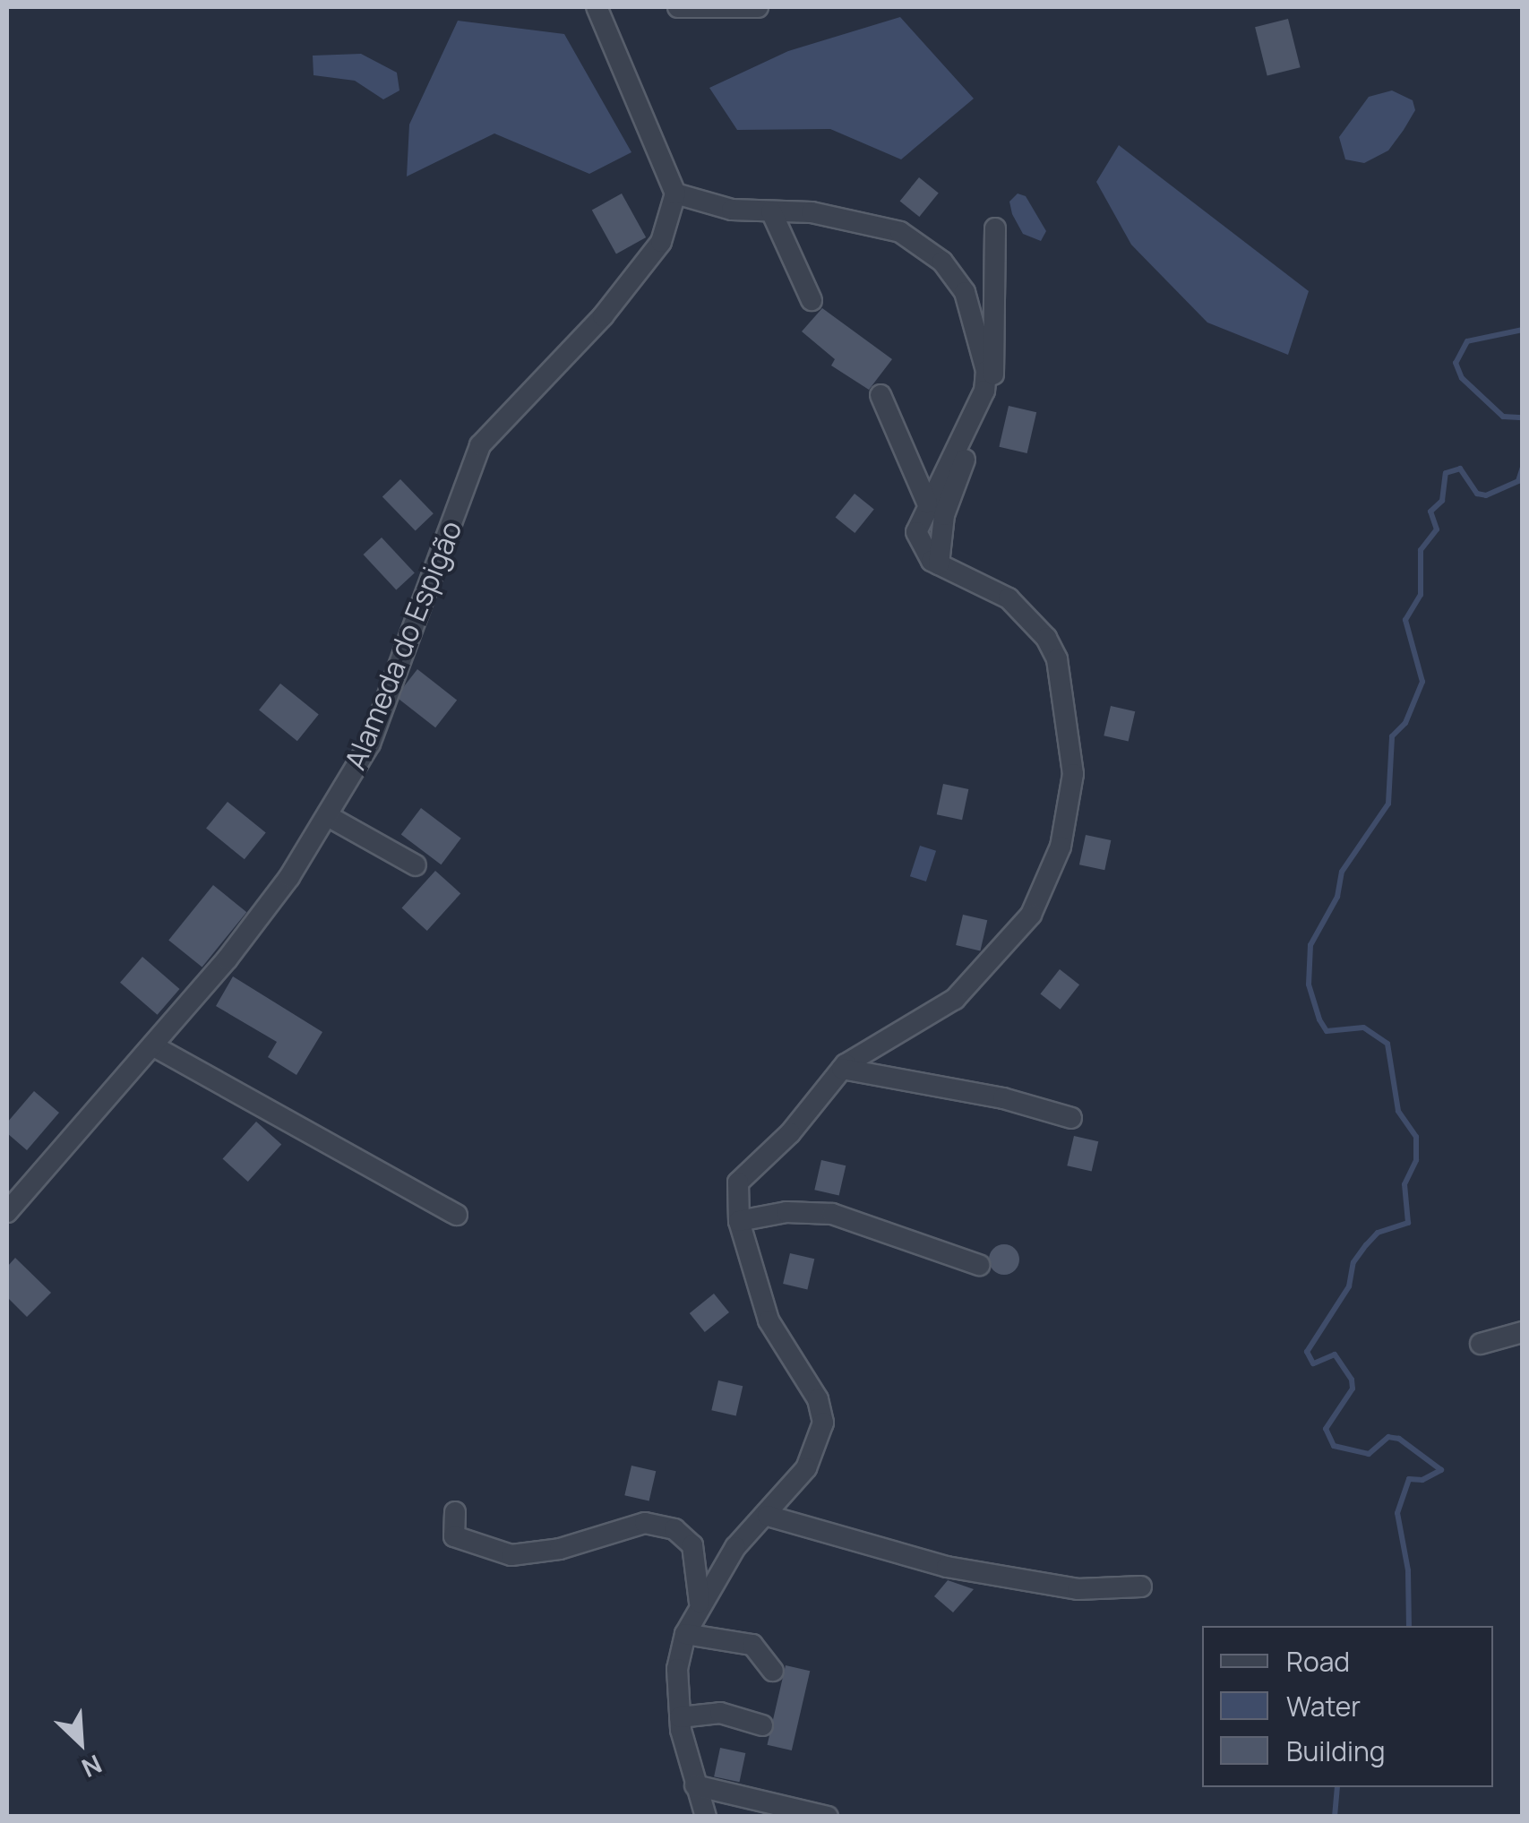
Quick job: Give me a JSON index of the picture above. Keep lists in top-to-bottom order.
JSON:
{
  "streets": {
    "street": ["Alameda do Espigão"]
  },
  "legend": ["Road", "Water", "Building"],
  "north": "bottom right"
}
